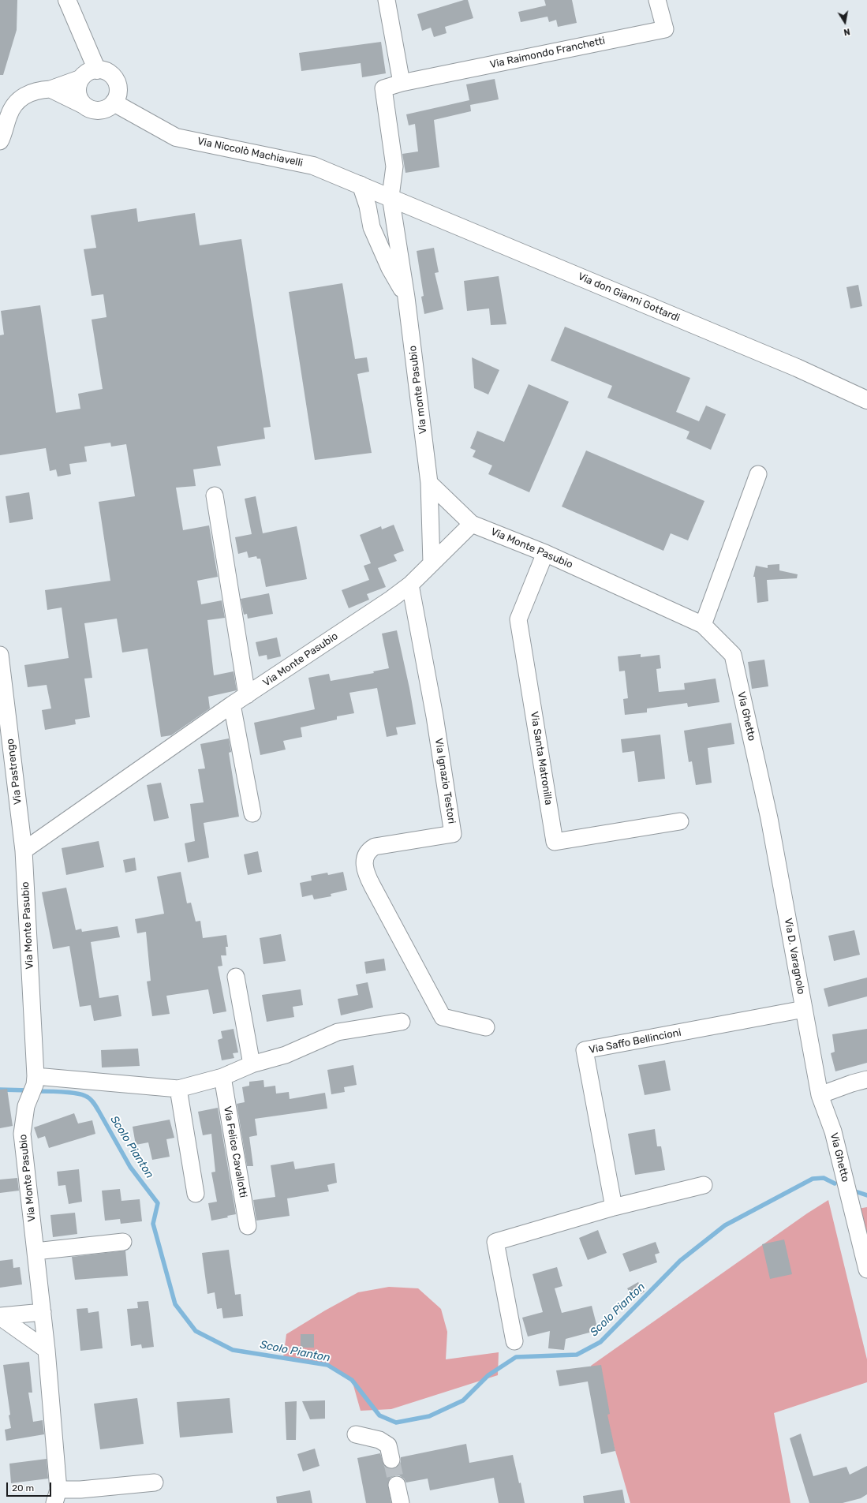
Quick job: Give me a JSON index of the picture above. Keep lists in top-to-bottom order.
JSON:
{
  "streets": {
    "main road": ["Via Niccolò Machiavelli", "Via don Gianni Gottardi"],
    "street": [
      "Via Raimondo Franchetti",
      "Via monte Pasubio",
      "Via Monte Pasubio",
      "Via Ghetto",
      "Via Santa Matronilla",
      "Via Pastrengo",
      "Via Ignazio Testori",
      "Via D. Varagnolo",
      "Via Saffo Bellincioni",
      "Via Felice Cavallotti"
    ]
  },
  "crossings": [
    ["Via Raimondo Franchetti", "Via Niccolò Machiavelli"],
    ["Via Raimondo Franchetti", "Via don Gianni Gottardi"],
    ["Via Raimondo Franchetti", "Via monte Pasubio"],
    ["Via Niccolò Machiavelli", "Via don Gianni Gottardi"],
    ["Via Niccolò Machiavelli", "Via monte Pasubio"],
    ["Via don Gianni Gottardi", "Via monte Pasubio"],
    ["Via monte Pasubio", "Via Monte Pasubio"],
    ["Via Monte Pasubio", "Via Ghetto"],
    ["Via Monte Pasubio", "Via Santa Matronilla"],
    ["Via Monte Pasubio", "Via Pastrengo"],
    ["Via Monte Pasubio", "Via Ignazio Testori"],
    ["Via Ghetto", "Via D. Varagnolo"],
    ["Via D. Varagnolo", "Via Saffo Bellincioni"]
  ],
  "water": ["Scolo Pianton"],
  "scale_bar": "20 m",
  "north": "bottom"
}
